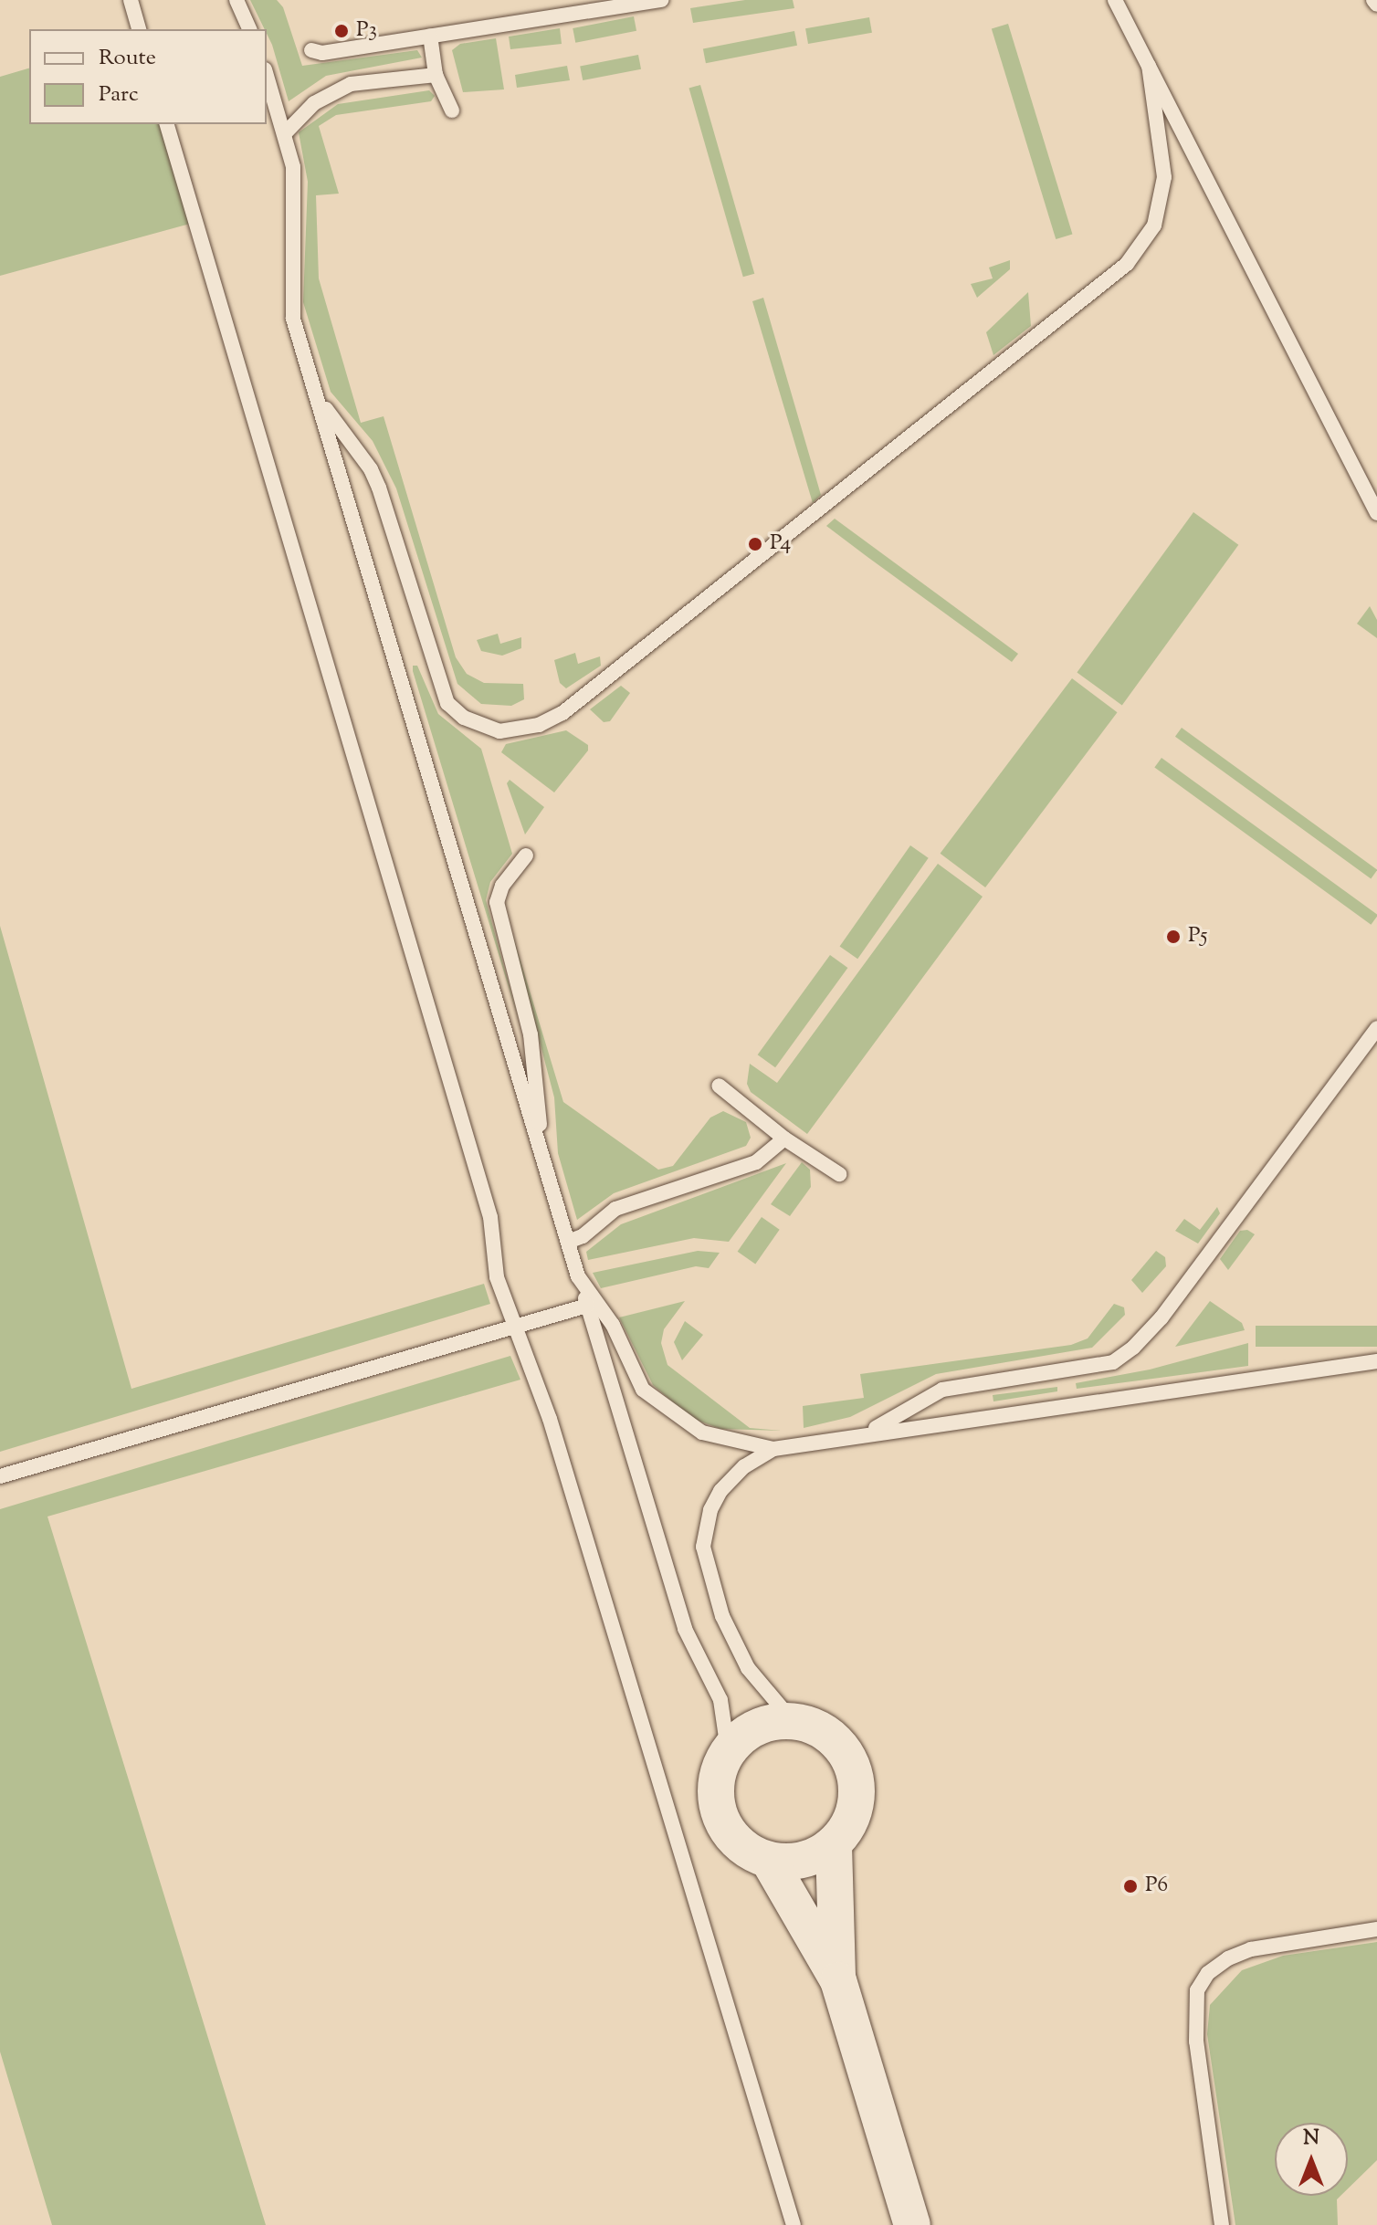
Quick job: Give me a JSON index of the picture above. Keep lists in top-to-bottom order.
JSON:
{
  "places": [
    "P3",
    "P4",
    "P5",
    "P6"
  ],
  "legend": ["Route", "Parc"],
  "north": "top"
}
